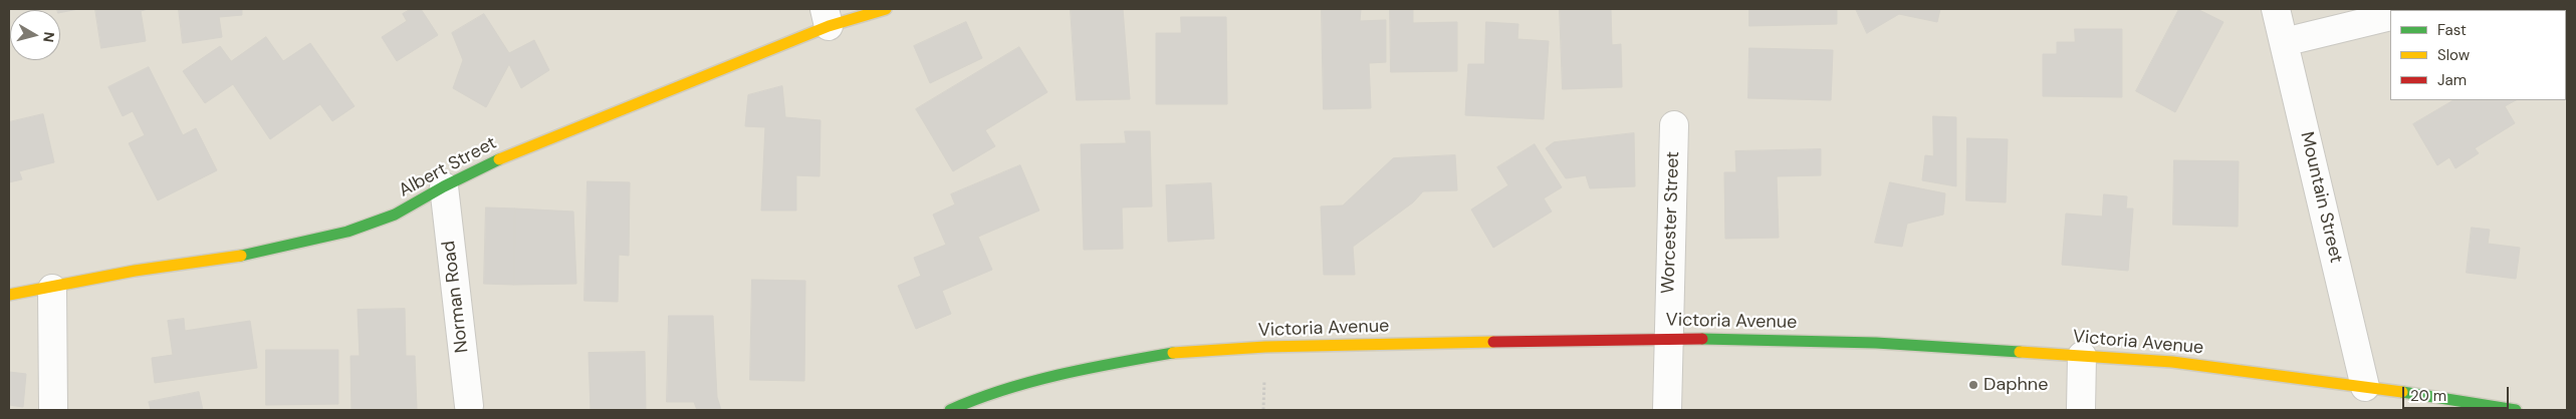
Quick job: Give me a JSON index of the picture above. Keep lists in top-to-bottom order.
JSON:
{
  "streets": {
    "street": [
      "Albert Street",
      "Mountain Street",
      "Worcester Street",
      "Norman Road",
      "Victoria Avenue"
    ]
  },
  "crossings": [
    ["Albert Street", "Norman Road"],
    ["Mountain Street", "Victoria Avenue"],
    ["Worcester Street", "Victoria Avenue"]
  ],
  "places": ["Daphne"],
  "legend": ["Fast", "Slow", "Jam"],
  "scale_bar": "20 m",
  "north": "right"
}
